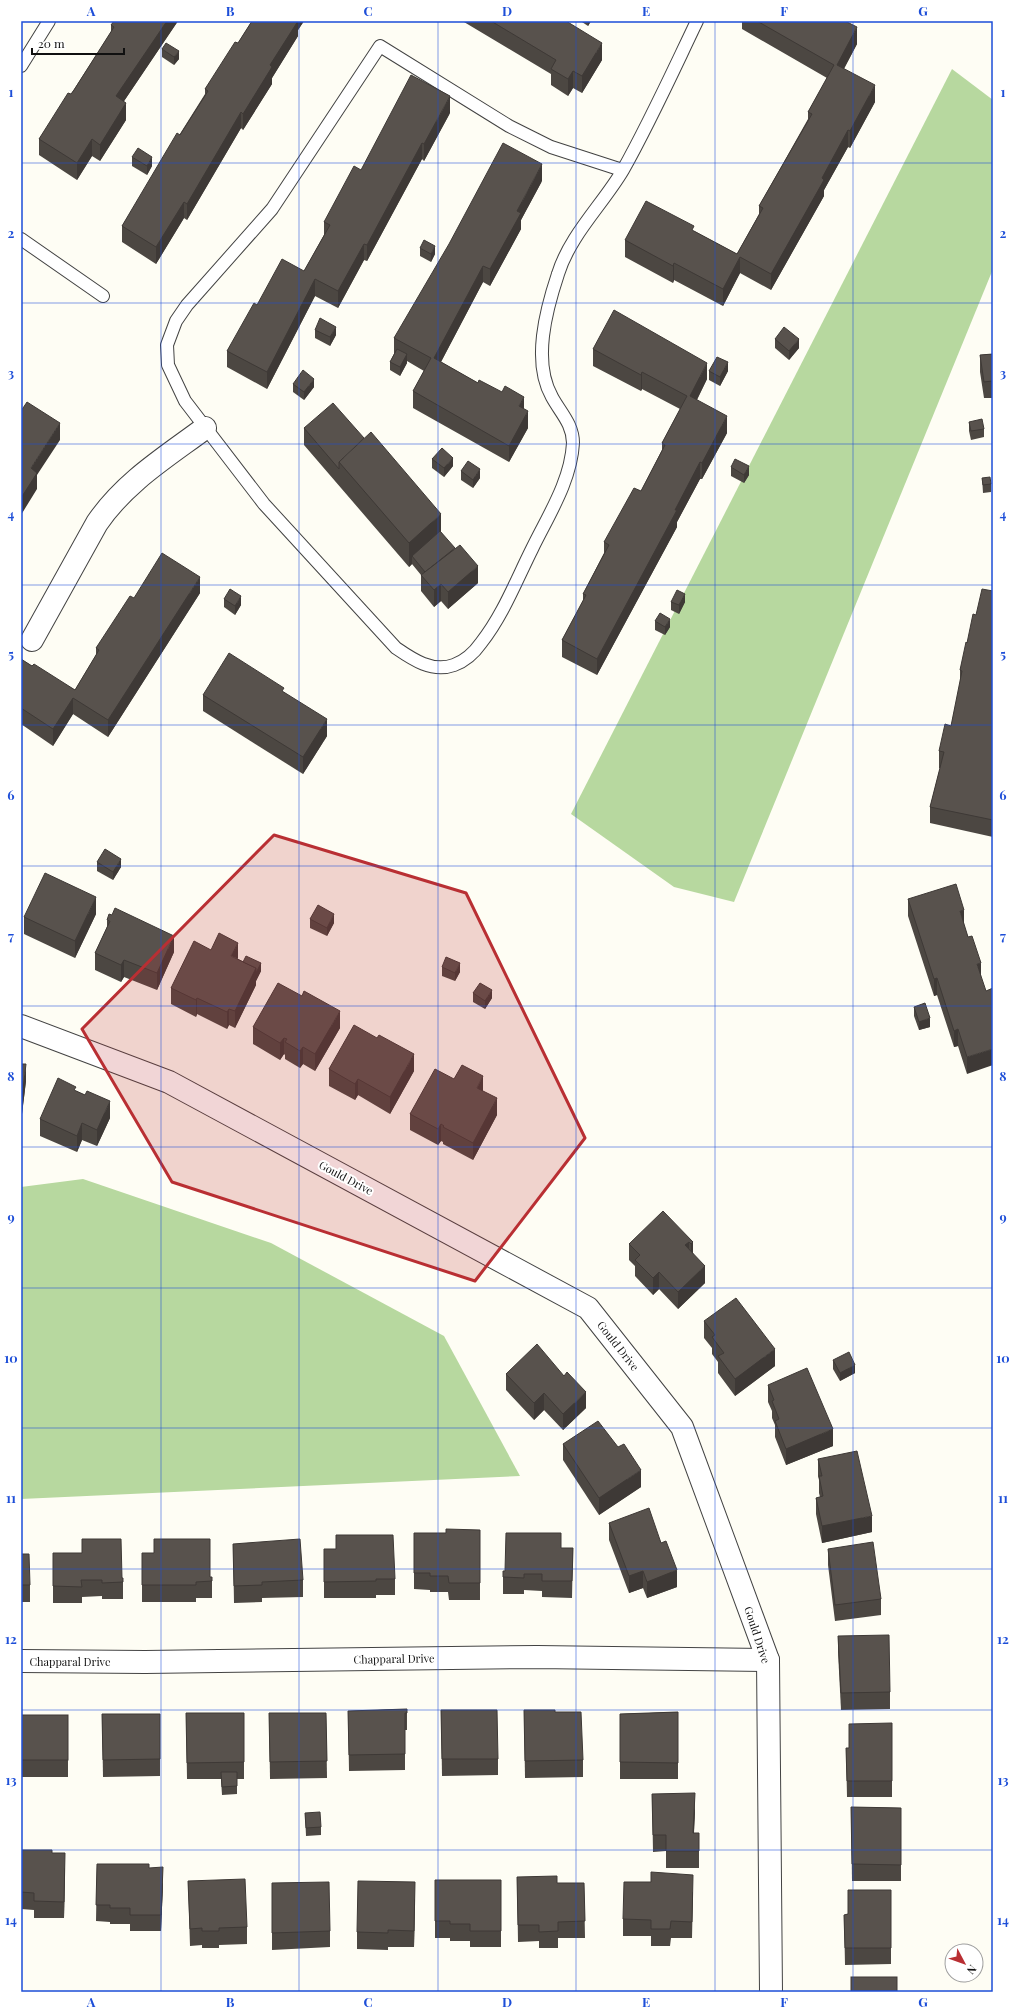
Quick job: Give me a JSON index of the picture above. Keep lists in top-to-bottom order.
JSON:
{
  "streets": {
    "street": ["Gould Drive", "Chapparal Drive"]
  },
  "crossings": [
    ["Gould Drive", "Chapparal Drive"]
  ],
  "scale_bar": "20 m",
  "north": "bottom right",
  "grid": {
    "columns": [
      "A",
      "B",
      "C",
      "D",
      "E",
      "F",
      "G"
    ],
    "rows": [
      "1",
      "2",
      "3",
      "4",
      "5",
      "6",
      "7",
      "8",
      "9",
      "10",
      "11",
      "12",
      "13",
      "14"
    ]
  }
}
